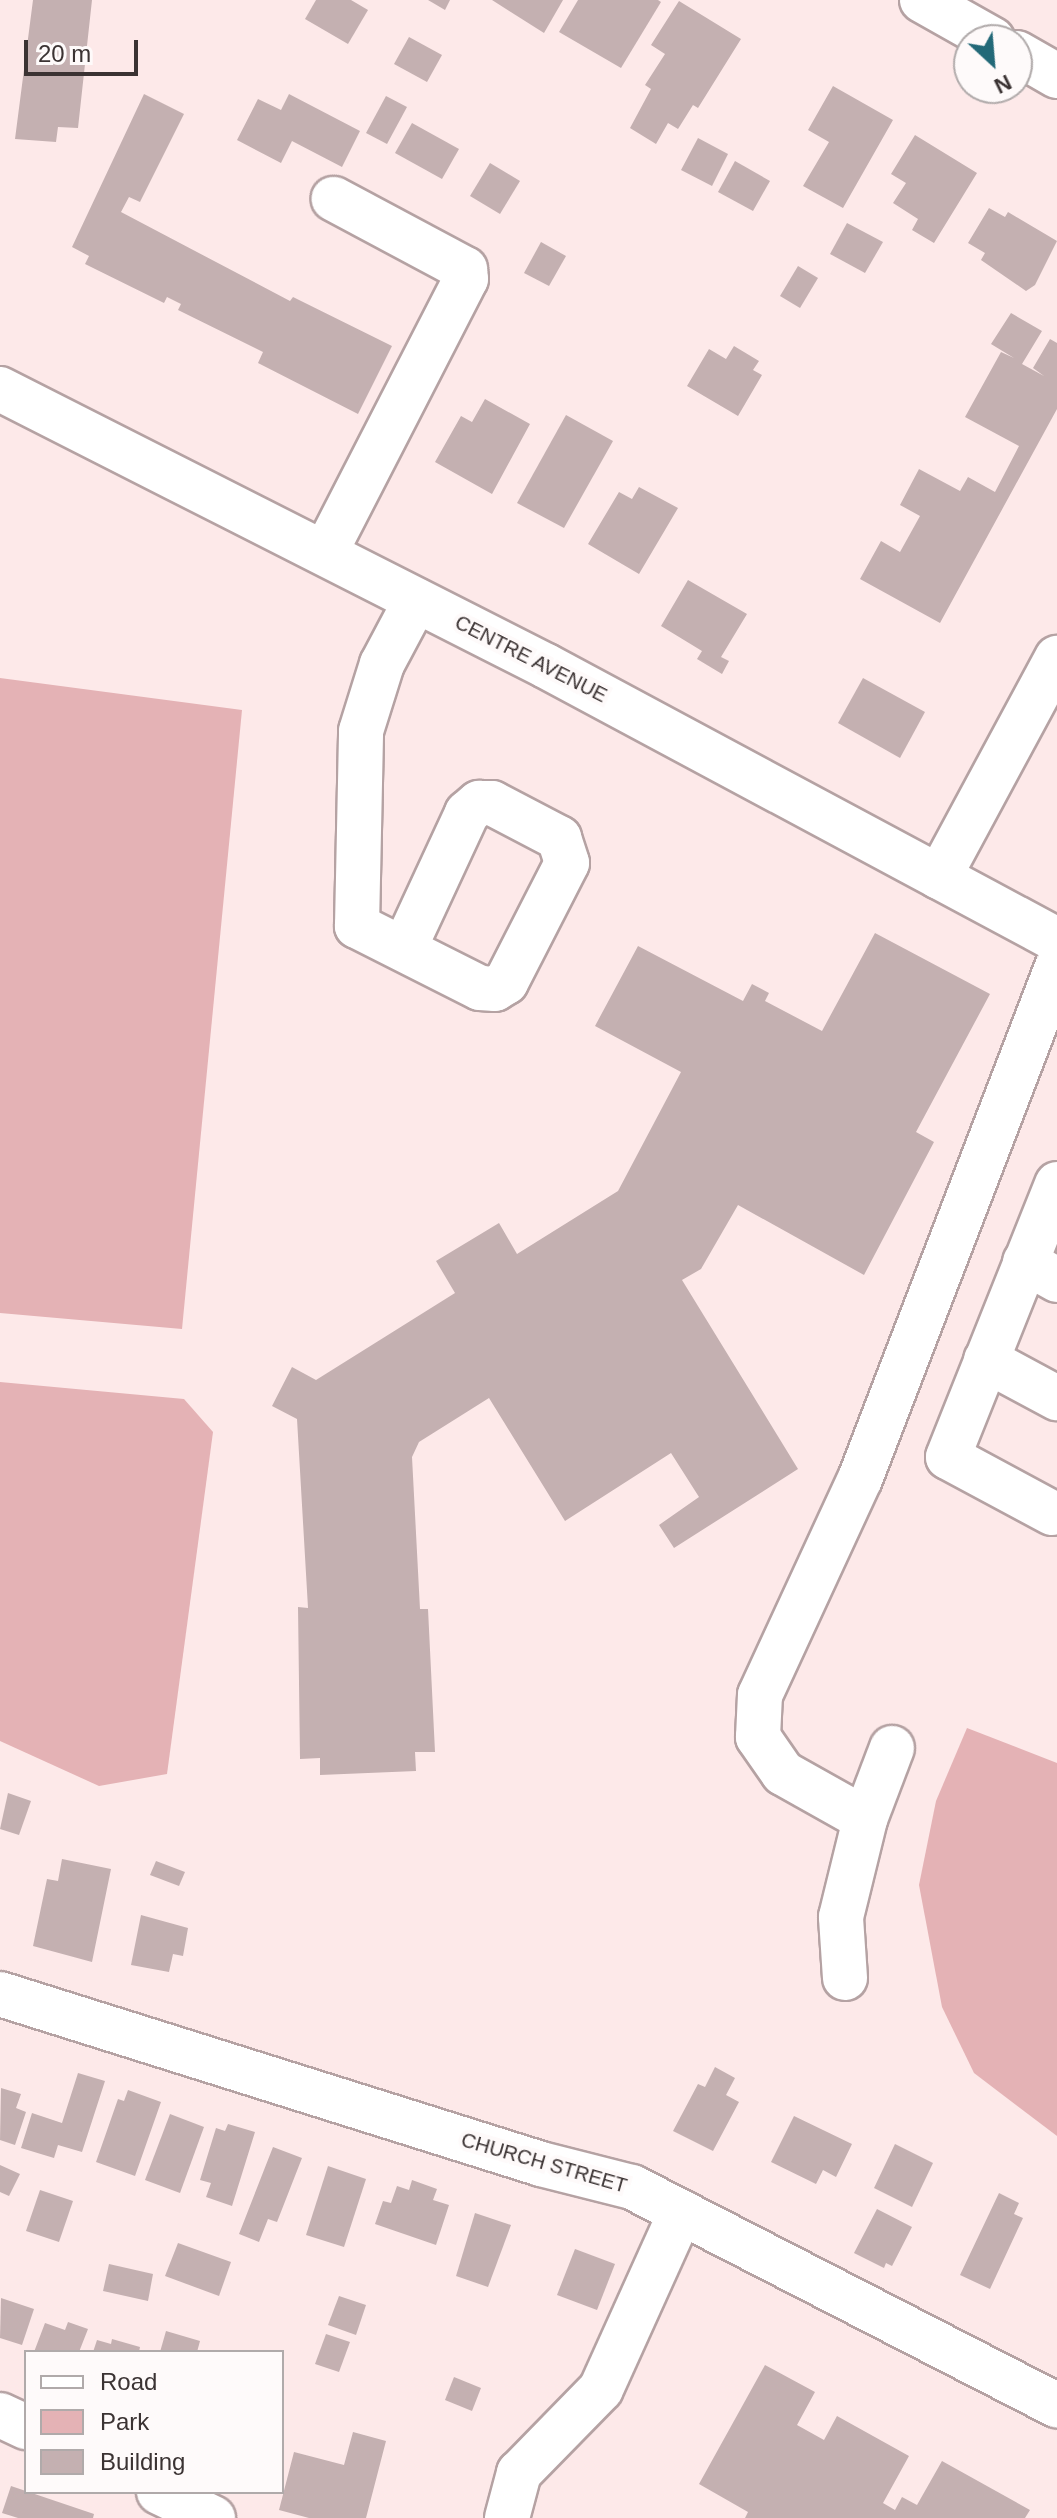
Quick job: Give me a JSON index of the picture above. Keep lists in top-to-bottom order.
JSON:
{
  "streets": {
    "street": ["CENTRE AVENUE", "CHURCH STREET"]
  },
  "legend": ["Road", "Park", "Building"],
  "scale_bar": "20 m",
  "north": "bottom right"
}
